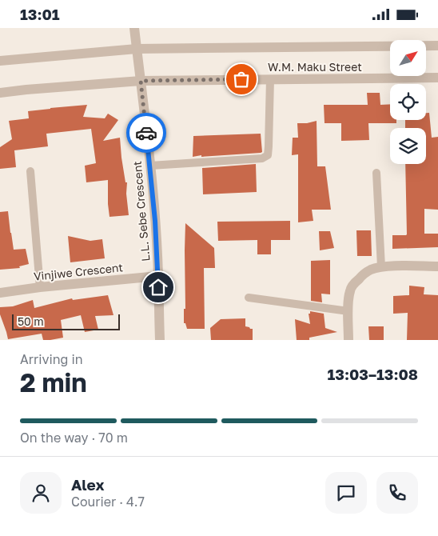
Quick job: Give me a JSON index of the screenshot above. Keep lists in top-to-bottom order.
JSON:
{
  "streets": {
    "street": ["W.M. Maku Street", "L.L. Sebe Crescent", "Vinjiwe Crescent"]
  },
  "crossings": [
    ["W.M. Maku Street", "L.L. Sebe Crescent"],
    ["L.L. Sebe Crescent", "Vinjiwe Crescent"]
  ],
  "scale_bar": "50 m",
  "north": "top right",
  "page": {
    "status": "13:01",
    "scale": "50 m",
    "heading": ["2 min", "Arriving in", "13:03–13:08"],
    "panel": ["Alex", "Courier · 4.7"],
    "bar": "On the way · 70 m"
  }
}
